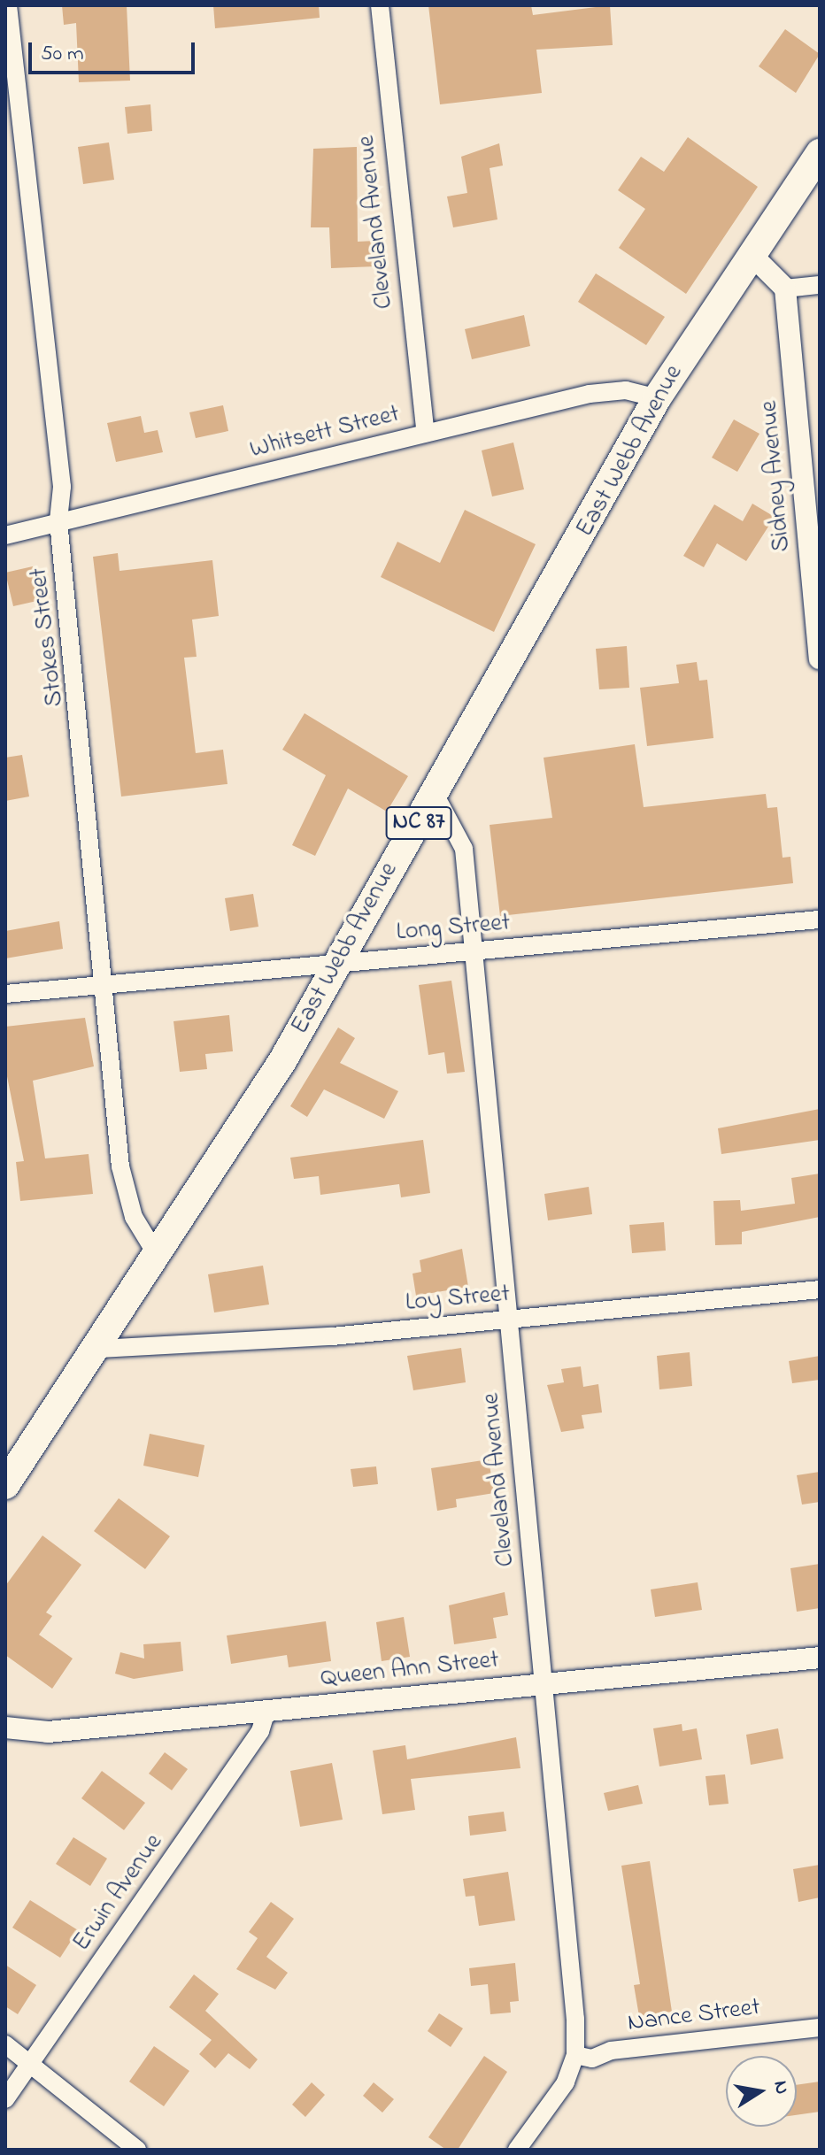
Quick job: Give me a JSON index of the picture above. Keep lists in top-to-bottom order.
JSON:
{
  "streets": {
    "highway": ["East Webb Avenue", "NC 87"],
    "street": [
      "Cleveland Avenue",
      "Whitsett Street",
      "Sidney Avenue",
      "Stokes Street",
      "Long Street",
      "Loy Street",
      "Queen Ann Street",
      "Erwin Avenue",
      "Nance Street"
    ]
  },
  "crossings": [
    ["Cleveland Avenue", "Whitsett Street"],
    ["Cleveland Avenue", "East Webb Avenue"],
    ["Cleveland Avenue", "Long Street"],
    ["Cleveland Avenue", "Loy Street"],
    ["Cleveland Avenue", "Queen Ann Street"],
    ["Cleveland Avenue", "Nance Street"],
    ["Whitsett Street", "East Webb Avenue"],
    ["Whitsett Street", "Stokes Street"],
    ["East Webb Avenue", "Stokes Street"],
    ["East Webb Avenue", "Long Street"],
    ["East Webb Avenue", "Loy Street"],
    ["Stokes Street", "Long Street"],
    ["Queen Ann Street", "Erwin Avenue"]
  ],
  "scale_bar": "50 m",
  "north": "right"
}
